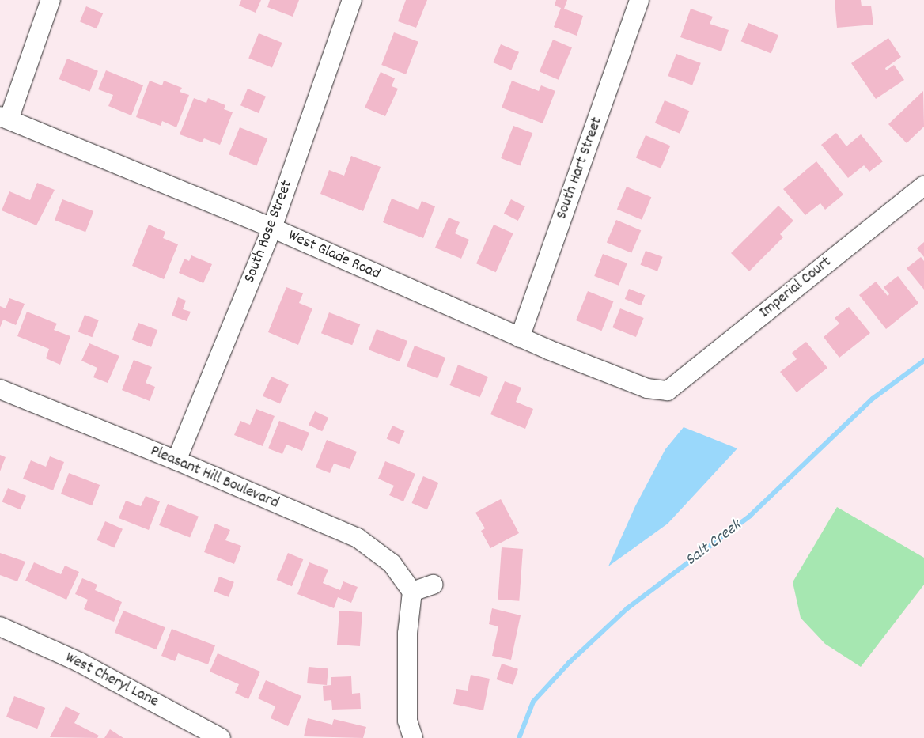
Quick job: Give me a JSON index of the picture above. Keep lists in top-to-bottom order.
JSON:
{
  "streets": {
    "street": [
      "South Hart Street",
      "South Rose Street",
      "West Glade Road",
      "Imperial Court",
      "Pleasant Hill Boulevard",
      "West Cheryl Lane"
    ]
  },
  "crossings": [
    ["South Hart Street", "West Glade Road"],
    ["South Rose Street", "West Glade Road"],
    ["South Rose Street", "Pleasant Hill Boulevard"],
    ["West Glade Road", "Imperial Court"]
  ],
  "water": ["Salt Creek"]
}
